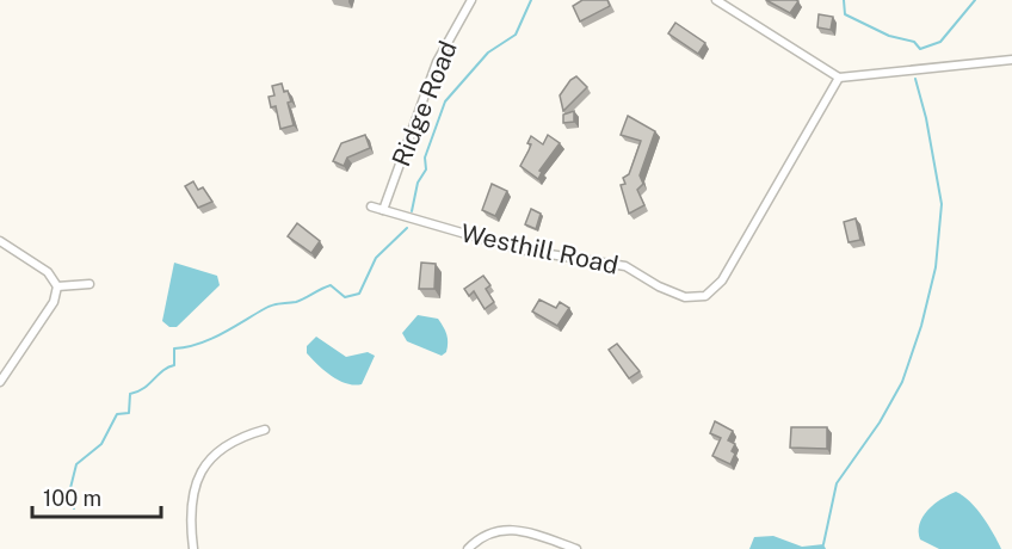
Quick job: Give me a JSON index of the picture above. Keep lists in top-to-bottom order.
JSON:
{
  "streets": {
    "street": ["Ridge Road", "Westhill Road"]
  },
  "crossings": [
    ["Ridge Road", "Westhill Road"]
  ],
  "scale_bar": "100 m"
}
